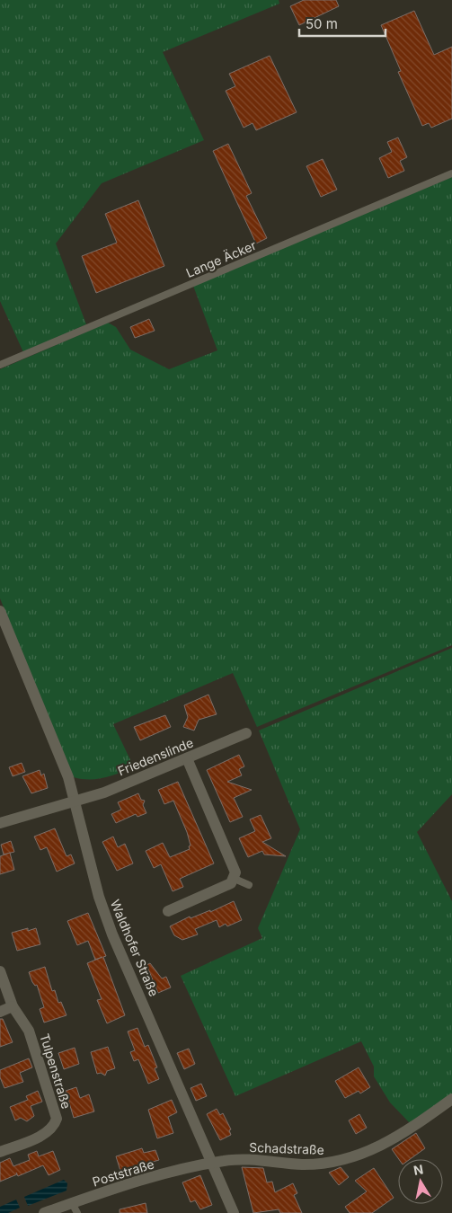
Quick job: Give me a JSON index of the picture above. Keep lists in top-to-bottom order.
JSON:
{
  "streets": {
    "street": [
      "Friedenslinde",
      "Waldhofer Straße",
      "Tulpenstraße",
      "Schadstraße",
      "Poststraße"
    ],
    "lane": ["Lange Äcker"]
  },
  "crossings": [
    ["Friedenslinde", "Waldhofer Straße"],
    ["Waldhofer Straße", "Schadstraße"],
    ["Waldhofer Straße", "Poststraße"],
    ["Schadstraße", "Poststraße"]
  ],
  "scale_bar": "50 m",
  "north": "top"
}
